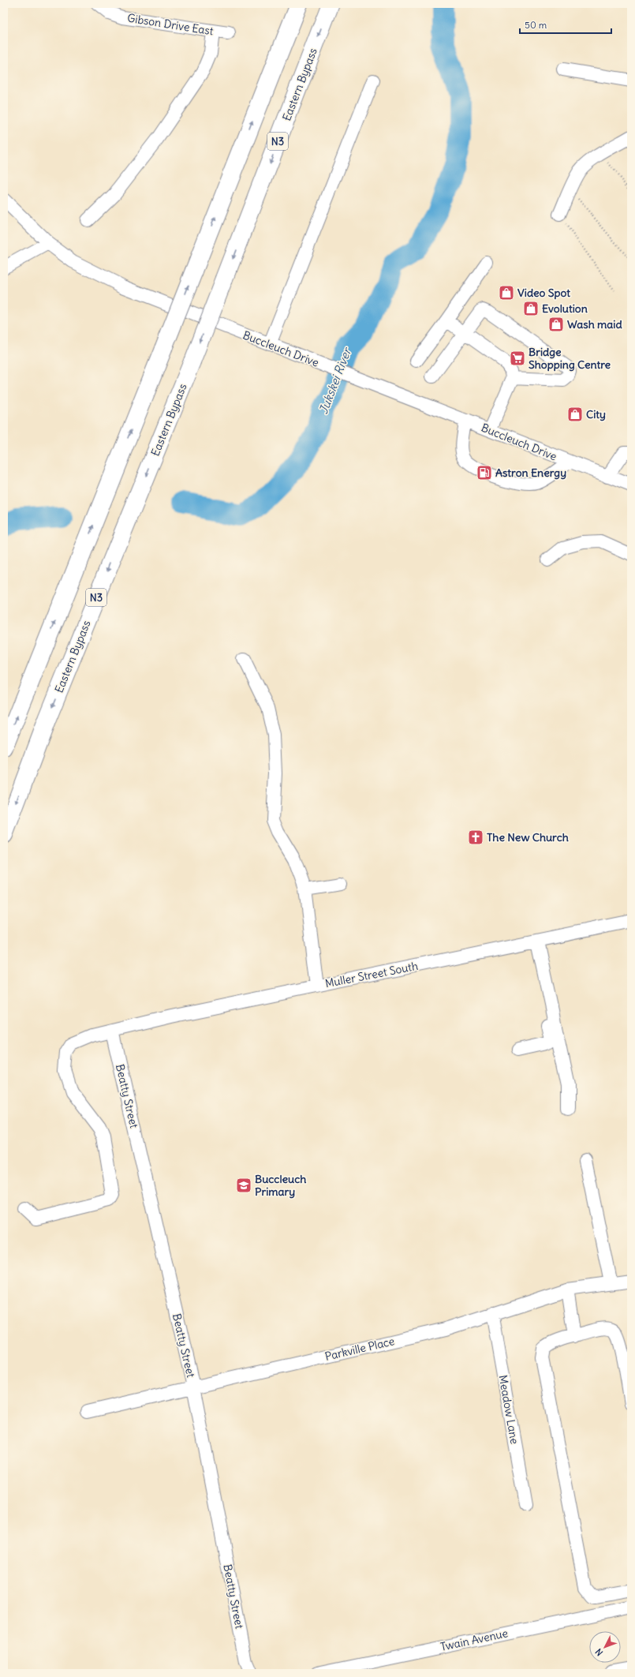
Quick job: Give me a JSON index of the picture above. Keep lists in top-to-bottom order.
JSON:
{
  "streets": {
    "highway": ["Eastern Bypass", "N3"],
    "street": [
      "Gibson Drive East",
      "Buccleuch Drive",
      "Muller Street South",
      "Beatty Street",
      "Parkville Place",
      "Meadow Lane",
      "Twain Avenue"
    ]
  },
  "crossings": [
    ["Muller Street South", "Beatty Street"],
    ["Beatty Street", "Parkville Place"],
    ["Parkville Place", "Meadow Lane"]
  ],
  "water": ["Jukskei River"],
  "places": {
    "shop": [
      "Video Spot",
      "Evolution",
      "Wash maid",
      "City"
    ],
    "supermarket": ["Bridge Shopping Centre"],
    "fuel station": ["Astron Energy"],
    "church": ["The New Church"],
    "school or university": ["Buccleuch Primary"]
  },
  "scale_bar": "50 m",
  "north": "bottom left"
}
